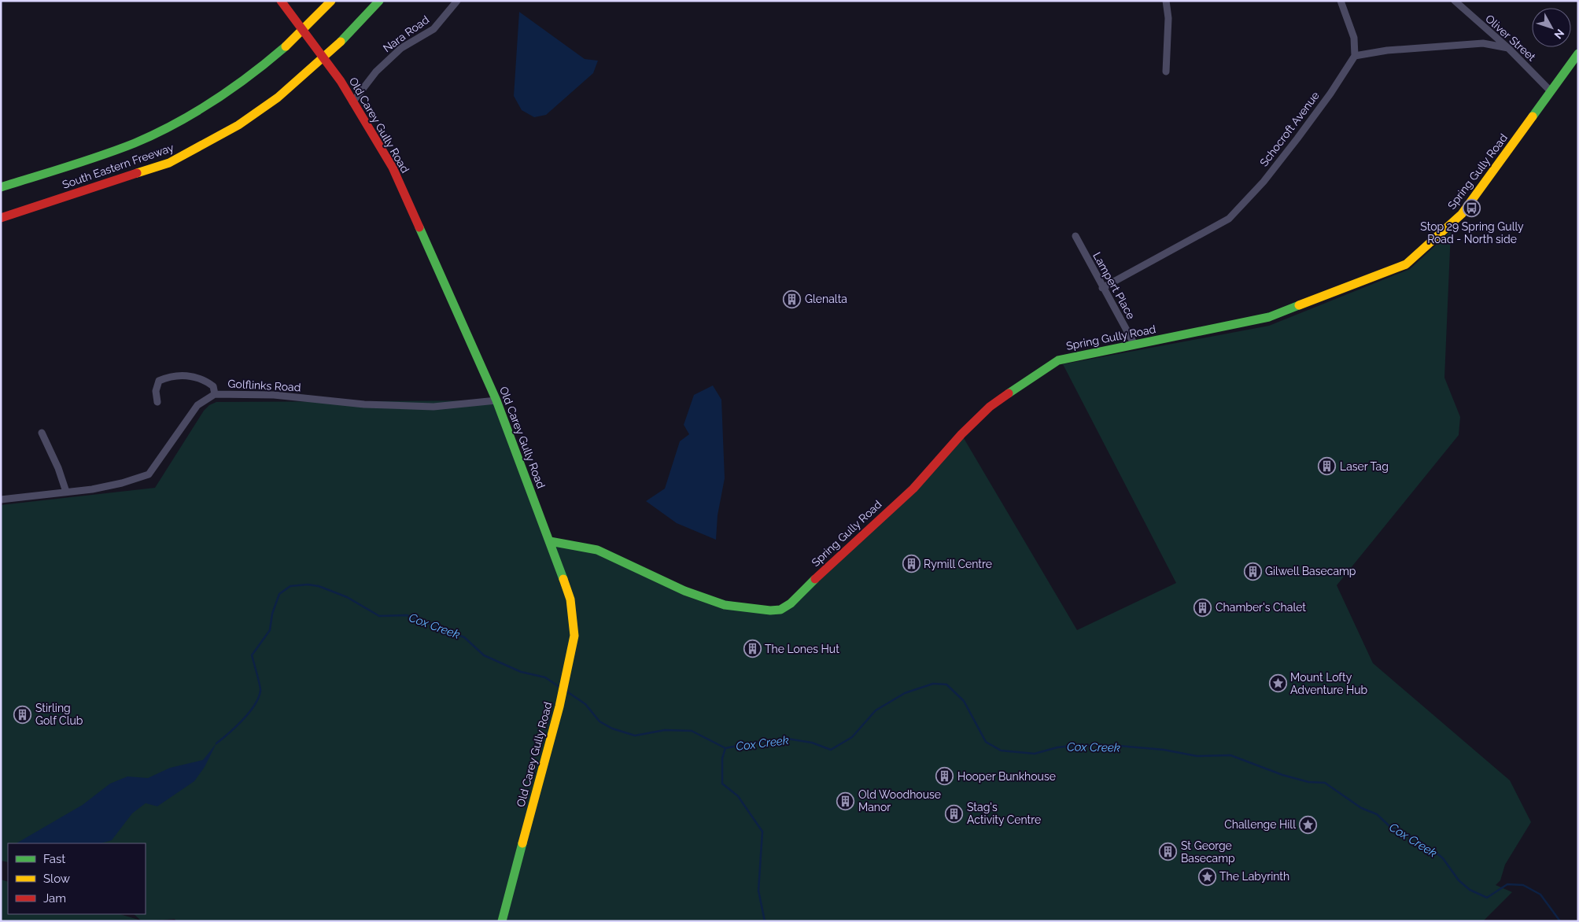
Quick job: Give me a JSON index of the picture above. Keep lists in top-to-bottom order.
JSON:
{
  "streets": {
    "main road": ["Old Carey Gully Road", "South Eastern Freeway", "Spring Gully Road"],
    "street": [
      "Nara Road",
      "Oliver Street",
      "Schocroft Avenue",
      "Lampert Place",
      "Golflinks Road"
    ]
  },
  "crossings": [
    ["Nara Road", "Old Carey Gully Road"],
    ["Oliver Street", "Spring Gully Road"],
    ["Old Carey Gully Road", "Spring Gully Road"],
    ["Old Carey Gully Road", "Golflinks Road"],
    ["Schocroft Avenue", "Lampert Place"],
    ["Spring Gully Road", "Lampert Place"]
  ],
  "water": ["Cox Creek"],
  "places": {
    "bus stop": ["Stop 29 Spring Gully Road - North side"],
    "building": [
      "Glenalta",
      "Laser Tag",
      "Rymill Centre",
      "Gilwell Basecamp",
      "Chamber's Chalet",
      "The Lones Hut",
      "Stirling Golf Club",
      "Hooper Bunkhouse",
      "Old Woodhouse Manor",
      "Stag's Activity Centre",
      "St George Basecamp"
    ],
    "place": ["Mount Lofty Adventure Hub", "Challenge Hill", "The Labyrinth"]
  },
  "legend": ["Fast", "Slow", "Jam"],
  "north": "bottom right"
}
